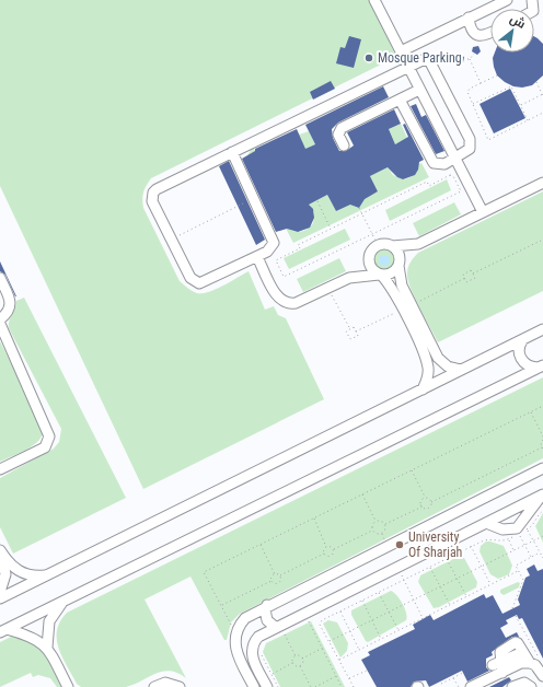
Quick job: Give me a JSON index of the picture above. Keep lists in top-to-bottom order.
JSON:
{
  "places": ["Mosque Parking", "University Of Sharjah"],
  "north": "top right"
}
